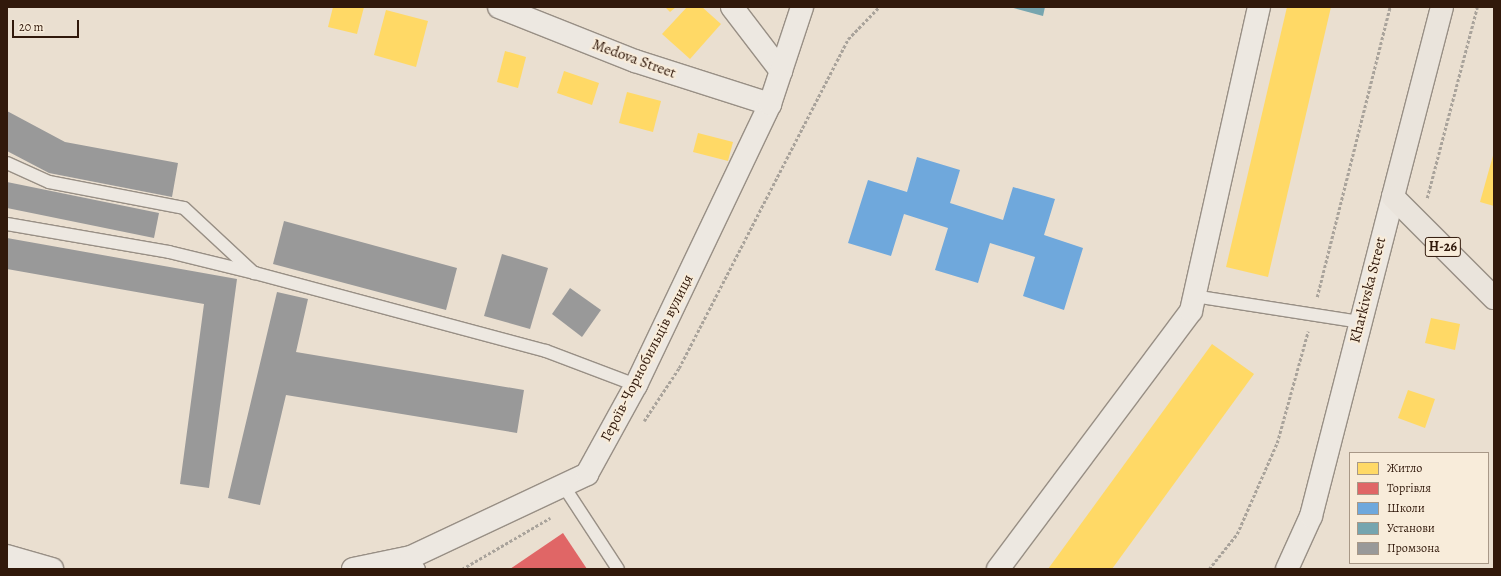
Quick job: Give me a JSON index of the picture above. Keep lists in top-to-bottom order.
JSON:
{
  "streets": {
    "main road": ["Н-26", "Kharkivska Street"],
    "street": ["Medova Street", "Героїв-Чорнобильців вулиця"]
  },
  "crossings": [
    ["Medova Street", "Героїв-Чорнобильців вулиця"],
    ["Н-26", "Kharkivska Street"]
  ],
  "legend": [
    "Житло",
    "Торгівля",
    "Школи",
    "Установи",
    "Промзона"
  ],
  "scale_bar": "20 m"
}
